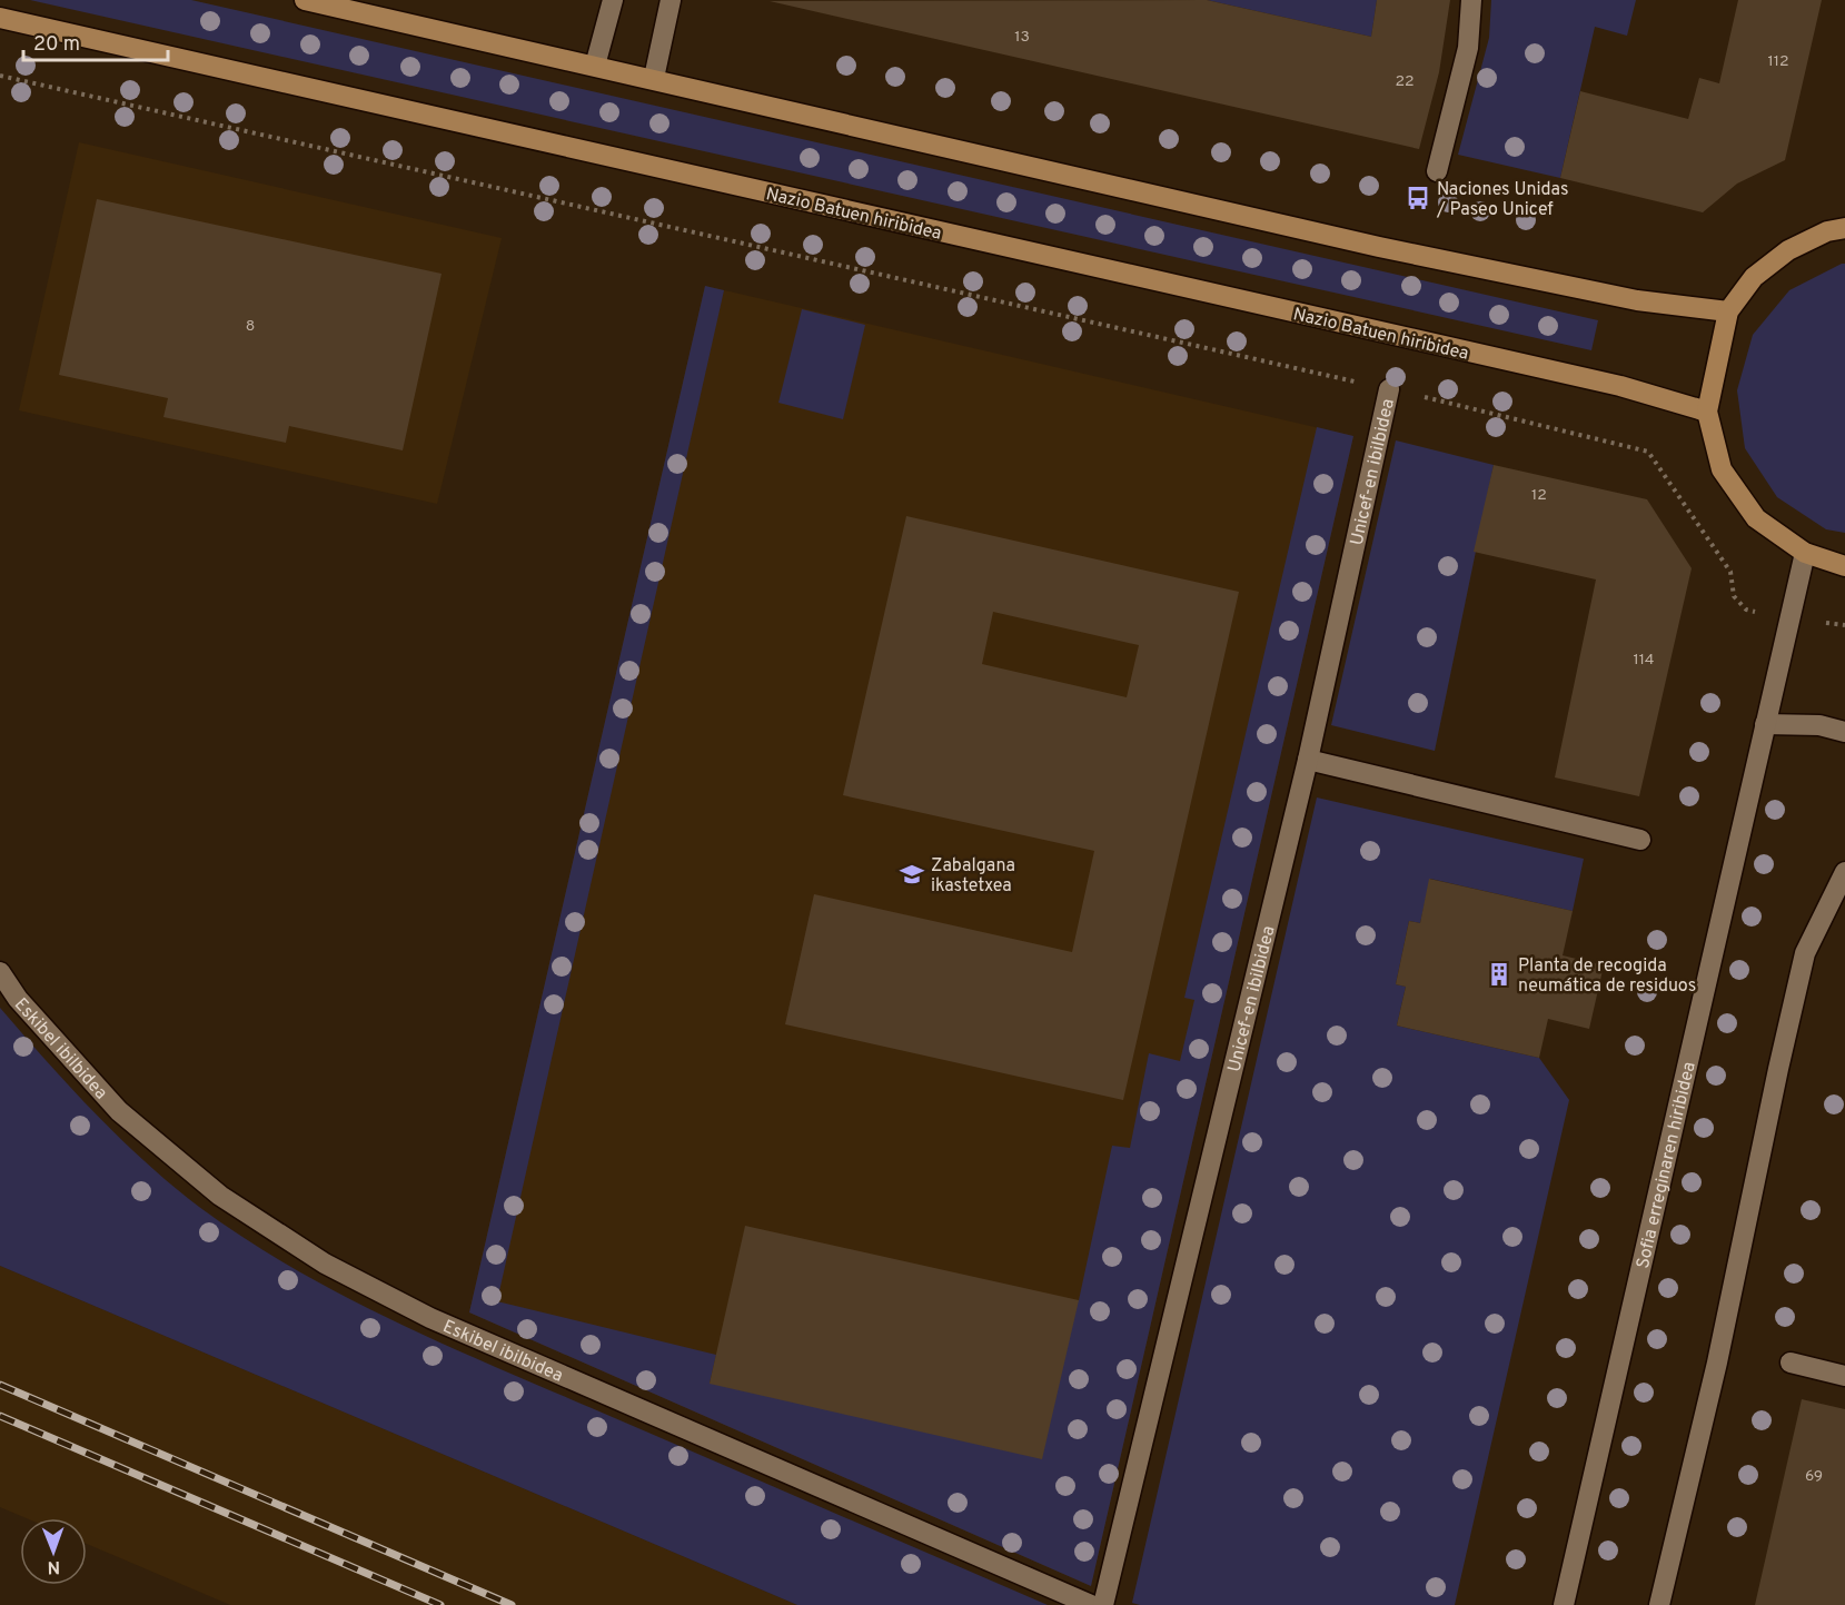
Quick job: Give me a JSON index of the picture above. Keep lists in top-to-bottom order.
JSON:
{
  "streets": {
    "main road": ["Nazio Batuen hiribidea"],
    "street": ["Unicef-en ibilbidea", "Eskibel ibilbidea", "Sofia erreginaren hiribidea"]
  },
  "places": {
    "bus stop": ["Naciones Unidas / Paseo Unicef"],
    "school or university": ["Zabalgana ikastetxea"],
    "building": ["Planta de recogida neumática de residuos"]
  },
  "house_numbers": [
    "13",
    "112",
    "22",
    "8",
    "12",
    "114",
    "69"
  ],
  "scale_bar": "20 m",
  "north": "bottom"
}
